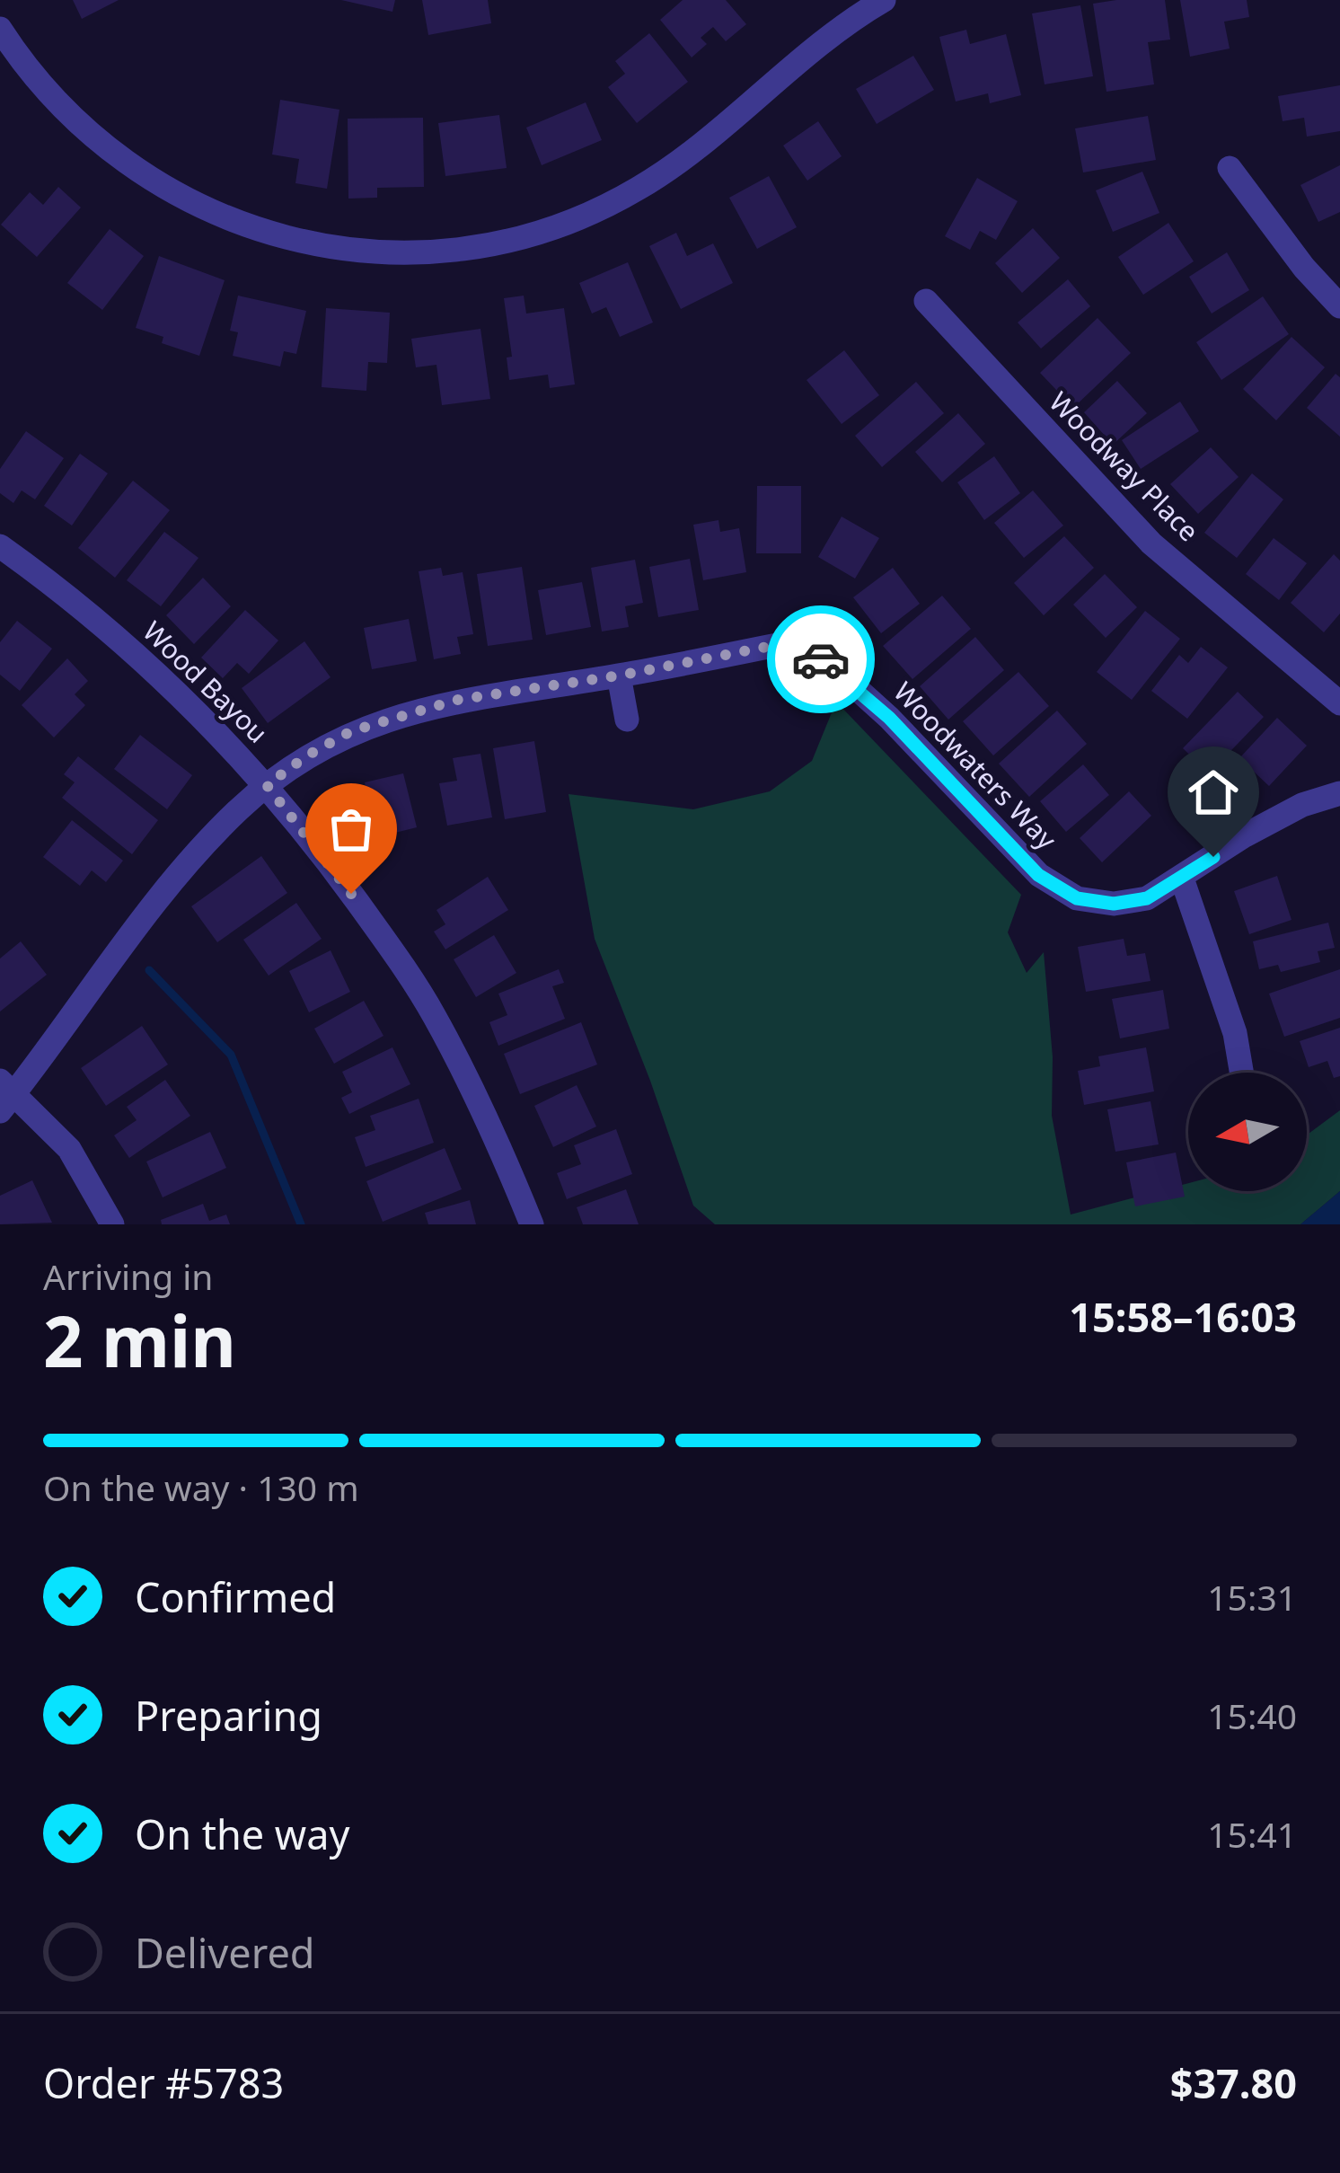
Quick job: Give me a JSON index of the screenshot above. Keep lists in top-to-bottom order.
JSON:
{
  "streets": {
    "street": ["Woodway Place", "Wood Bayou", "Woodwaters Way"]
  },
  "crossings": [
    ["Wood Bayou", "Woodwaters Way"]
  ],
  "north": "left",
  "page": {
    "heading": ["2 min", "Arriving in", "15:58–16:03"],
    "panel": ["Order #5783", "$37.80"],
    "bar": "On the way · 130 m",
    "list": [
      ["Confirmed", "15:31"],
      ["Preparing", "15:40"],
      ["On the way", "15:41"],
      "Delivered"
    ]
  }
}
